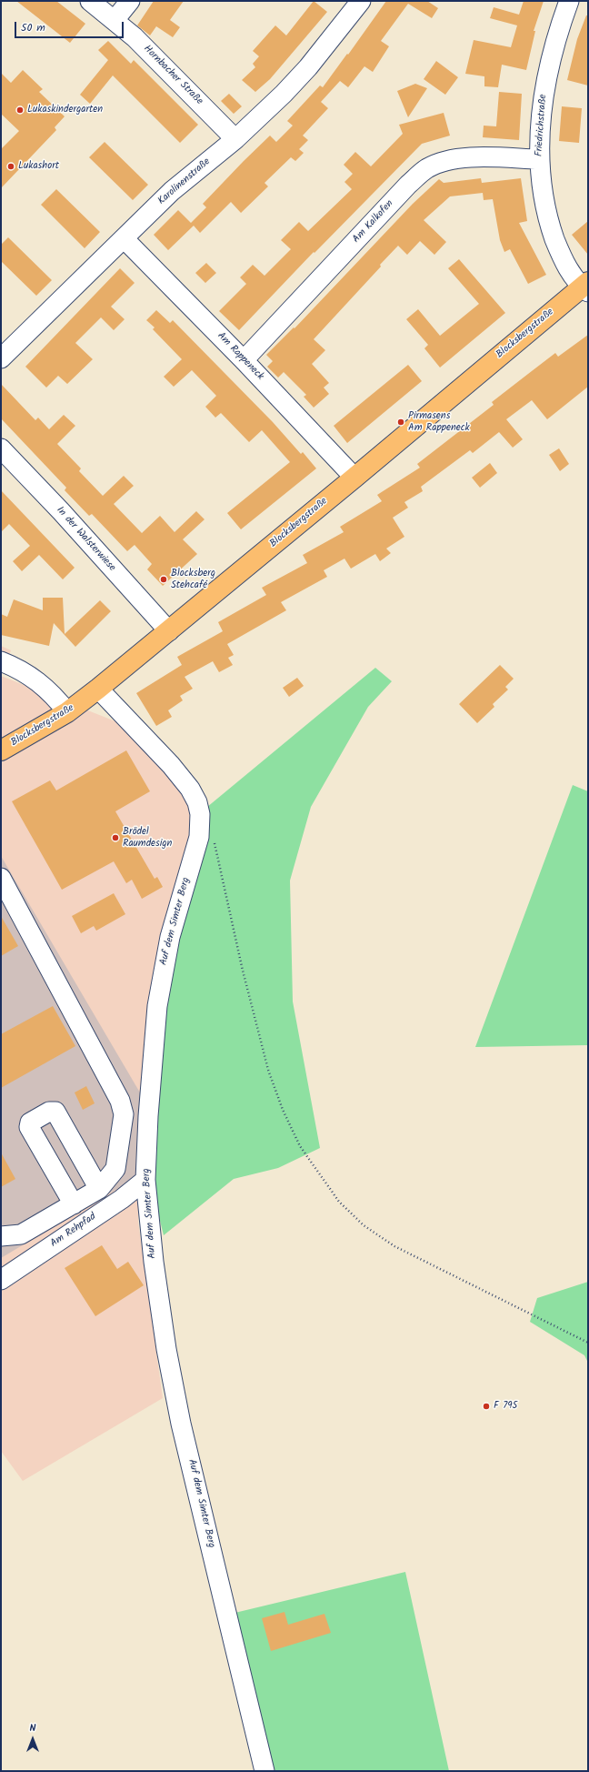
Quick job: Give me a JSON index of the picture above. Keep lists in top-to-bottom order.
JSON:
{
  "streets": {
    "main road": ["Blocksbergstraße"],
    "street": [
      "Hornbacher Straße",
      "Friedrichstraße",
      "Karolinenstraße",
      "Am Kalkofen",
      "Am Rappeneck",
      "In der Walsterwiese",
      "Auf dem Simter Berg",
      "Am Rehpfad"
    ]
  },
  "crossings": [
    ["Hornbacher Straße", "Karolinenstraße"],
    ["Friedrichstraße", "Am Kalkofen"],
    ["Friedrichstraße", "Blocksbergstraße"],
    ["Karolinenstraße", "Am Rappeneck"],
    ["Am Kalkofen", "Am Rappeneck"],
    ["Blocksbergstraße", "Am Rappeneck"],
    ["Blocksbergstraße", "In der Walsterwiese"],
    ["Blocksbergstraße", "Auf dem Simter Berg"],
    ["Auf dem Simter Berg", "Am Rehpfad"]
  ],
  "places": [
    "Lukaskindergarten",
    "Lukashort",
    "Pirmasens Am Rappeneck",
    "Blocksberg Stehcafé",
    "Brödel Raumdesign",
    "F 795"
  ],
  "scale_bar": "50 m",
  "north": "top"
}
